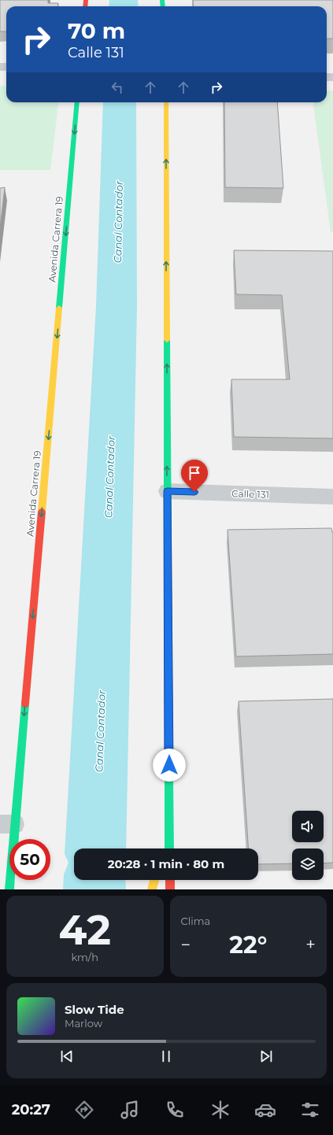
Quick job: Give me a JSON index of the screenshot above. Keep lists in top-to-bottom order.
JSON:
{
  "streets": {
    "main road": ["Avenida Carrera 19"],
    "street": ["Calle 131"]
  },
  "one_way": ["Avenida Carrera 19"],
  "water": ["Canal Contador"],
  "page": {
    "turn": ["70 m", "Calle 131"],
    "limit": "50",
    "trip": "20:28 · 1 min · 80 m",
    "tile": [
      ["42", "km/h"],
      "Clima"
    ],
    "heat": ["−", "22°", "+"],
    "song": ["Slow Tide", "Marlow"],
    "tabs": "20:27"
  }
}
